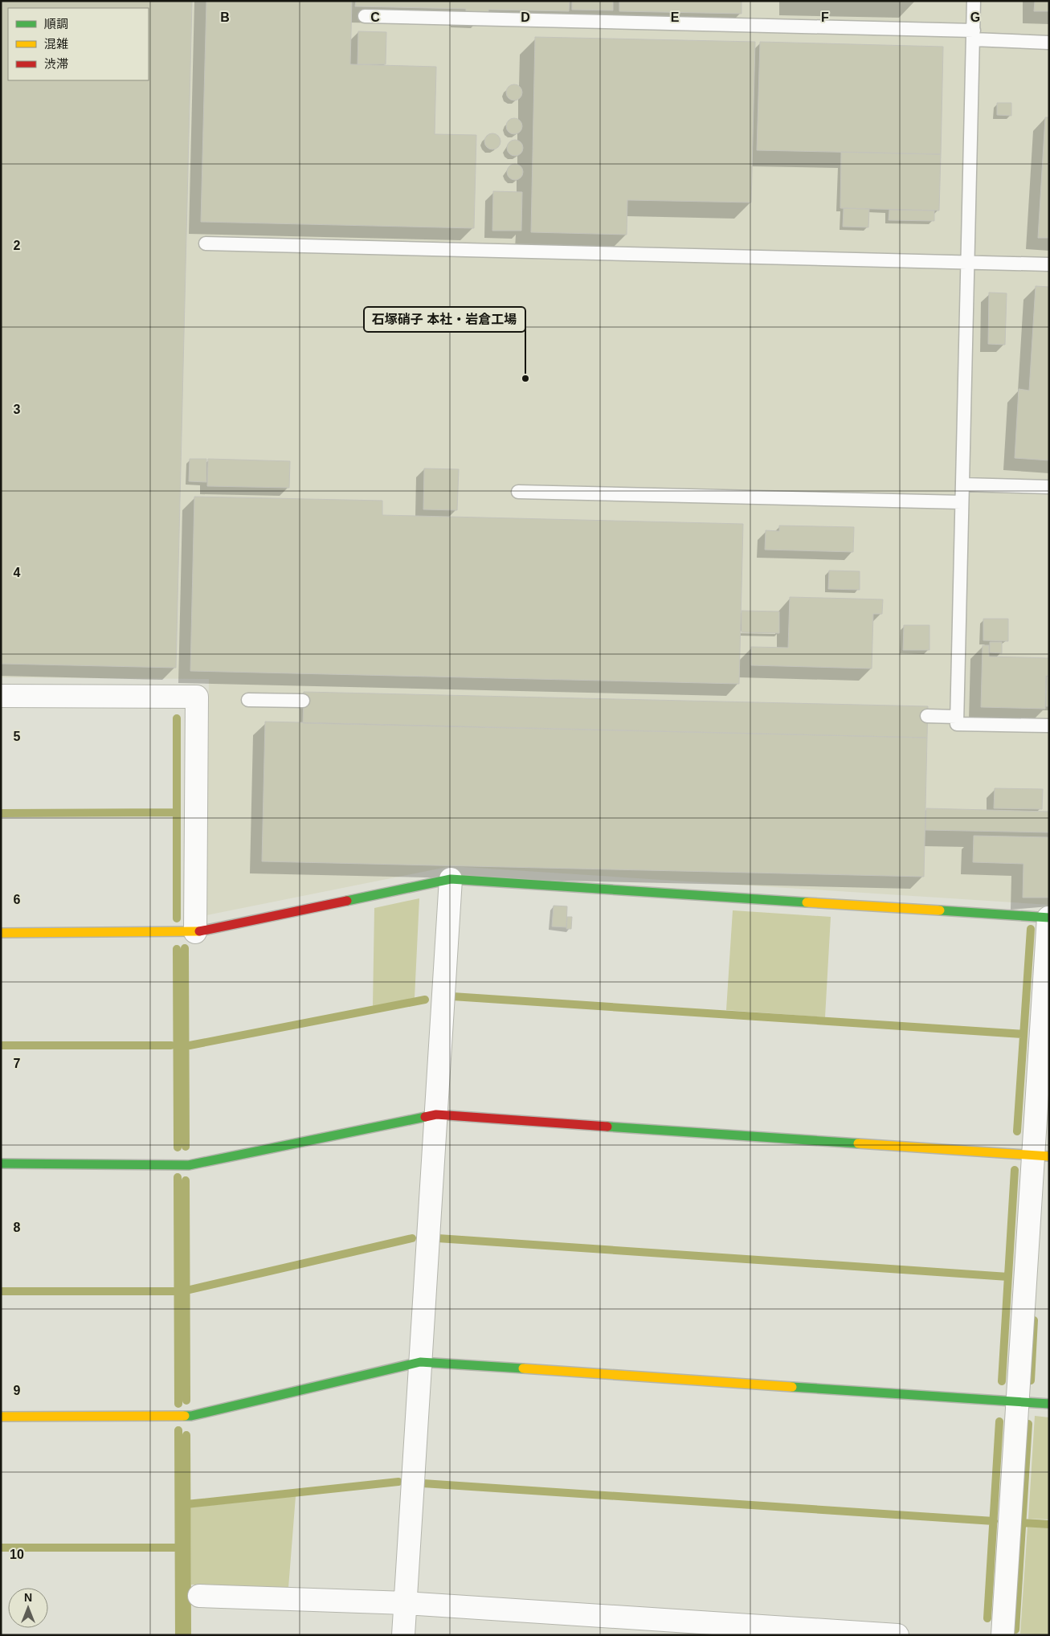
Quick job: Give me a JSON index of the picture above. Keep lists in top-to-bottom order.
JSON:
{
  "places": ["石塚硝子 本社・岩倉工場"],
  "legend": ["順調", "混雑", "渋滞"],
  "north": "top",
  "grid": {
    "columns": [
      "B",
      "C",
      "D",
      "E",
      "F",
      "G"
    ],
    "rows": [
      "2",
      "3",
      "4",
      "5",
      "6",
      "7",
      "8",
      "9",
      "10"
    ]
  }
}
